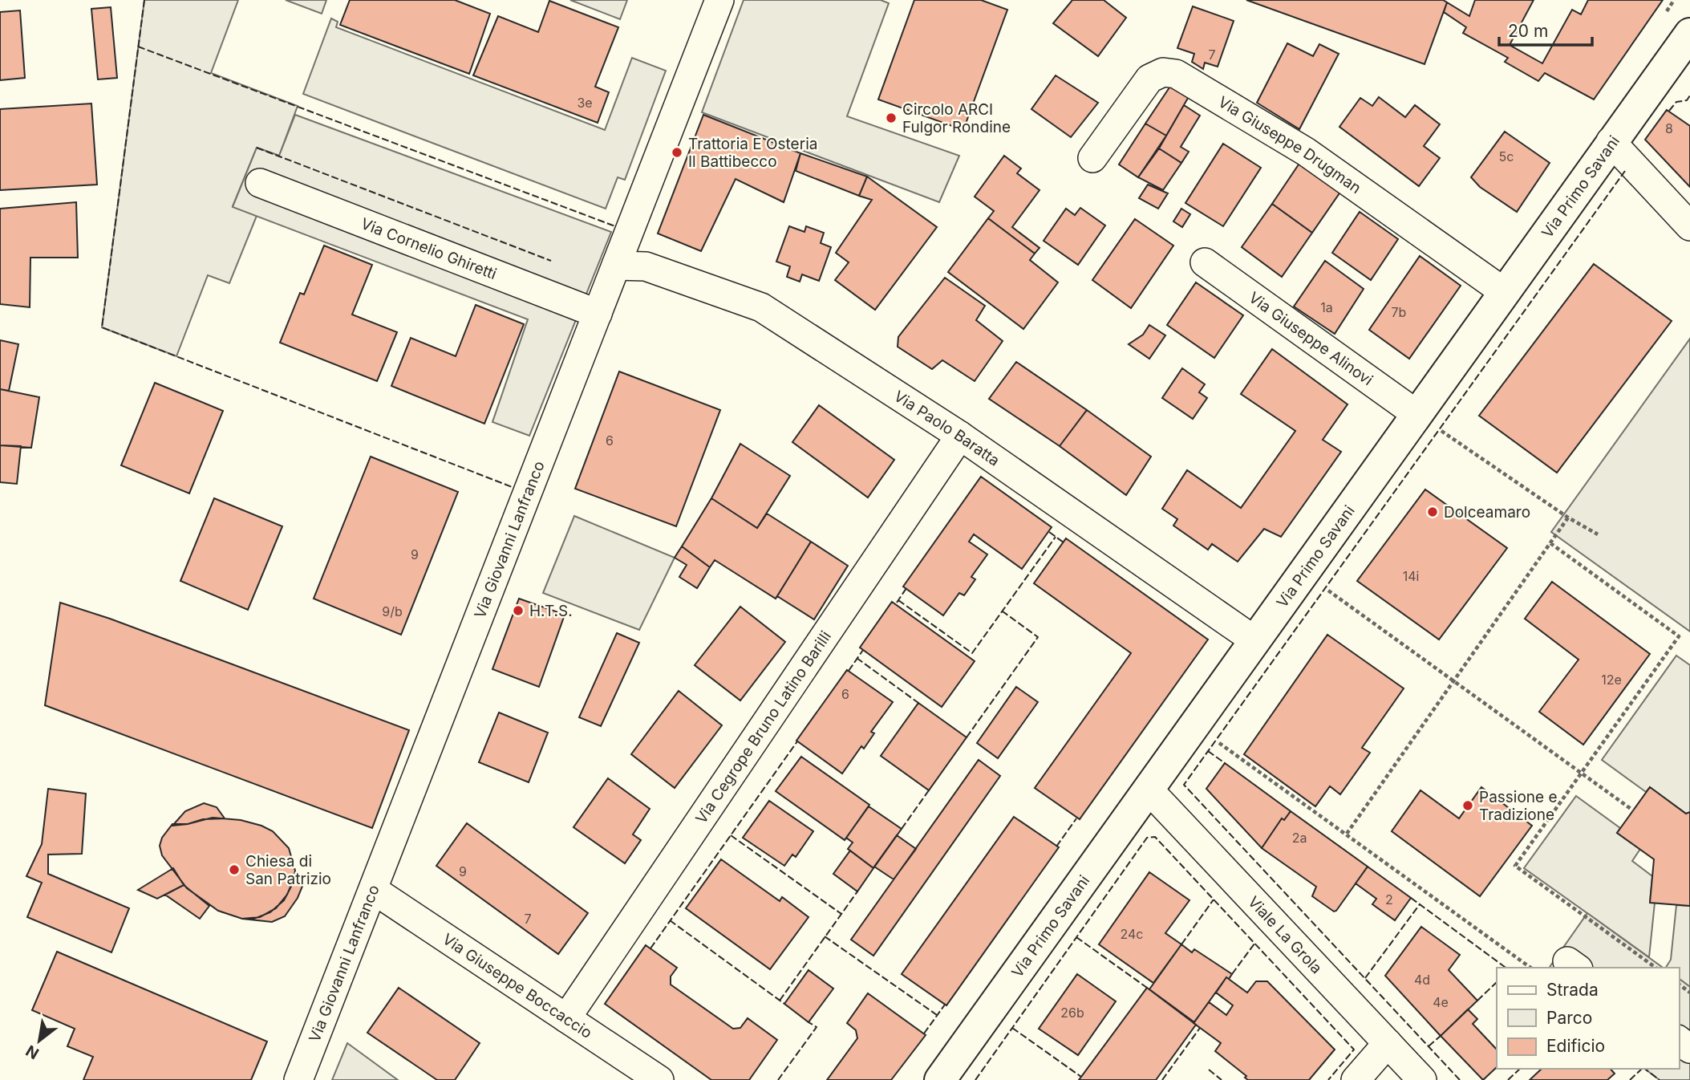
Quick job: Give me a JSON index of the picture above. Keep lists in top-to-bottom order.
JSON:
{
  "streets": {
    "street": [
      "Via Giuseppe Drugman",
      "Via Primo Savani",
      "Via Cornelio Ghiretti",
      "Via Giuseppe Alinovi",
      "Via Paolo Baratta",
      "Via Giovanni Lanfranco",
      "Via Cegrope Bruno Latino Barilli",
      "Viale La Grola",
      "Via Giuseppe Boccaccio"
    ]
  },
  "crossings": [
    ["Via Giuseppe Drugman", "Via Primo Savani"],
    ["Via Primo Savani", "Via Giuseppe Alinovi"],
    ["Via Primo Savani", "Via Paolo Baratta"],
    ["Via Primo Savani", "Viale La Grola"],
    ["Via Cornelio Ghiretti", "Via Giovanni Lanfranco"],
    ["Via Paolo Baratta", "Via Giovanni Lanfranco"],
    ["Via Paolo Baratta", "Via Cegrope Bruno Latino Barilli"],
    ["Via Giovanni Lanfranco", "Via Giuseppe Boccaccio"],
    ["Via Cegrope Bruno Latino Barilli", "Via Giuseppe Boccaccio"]
  ],
  "places": [
    "Circolo ARCI Fulgor Rondine",
    "Trattoria E Osteria Il Battibecco",
    "Dolceamaro",
    "H.T.S.",
    "Passione e Tradizione",
    "Chiesa di San Patrizio"
  ],
  "house_numbers": [
    "7",
    "3e",
    "8",
    "5c",
    "1a",
    "7b",
    "6",
    "9",
    "14i",
    "9/b",
    "12e",
    "6",
    "2a",
    "9",
    "2",
    "7",
    "24c",
    "4d",
    "4e",
    "26b"
  ],
  "legend": ["Strada", "Parco", "Edificio"],
  "scale_bar": "20 m",
  "north": "bottom left"
}
